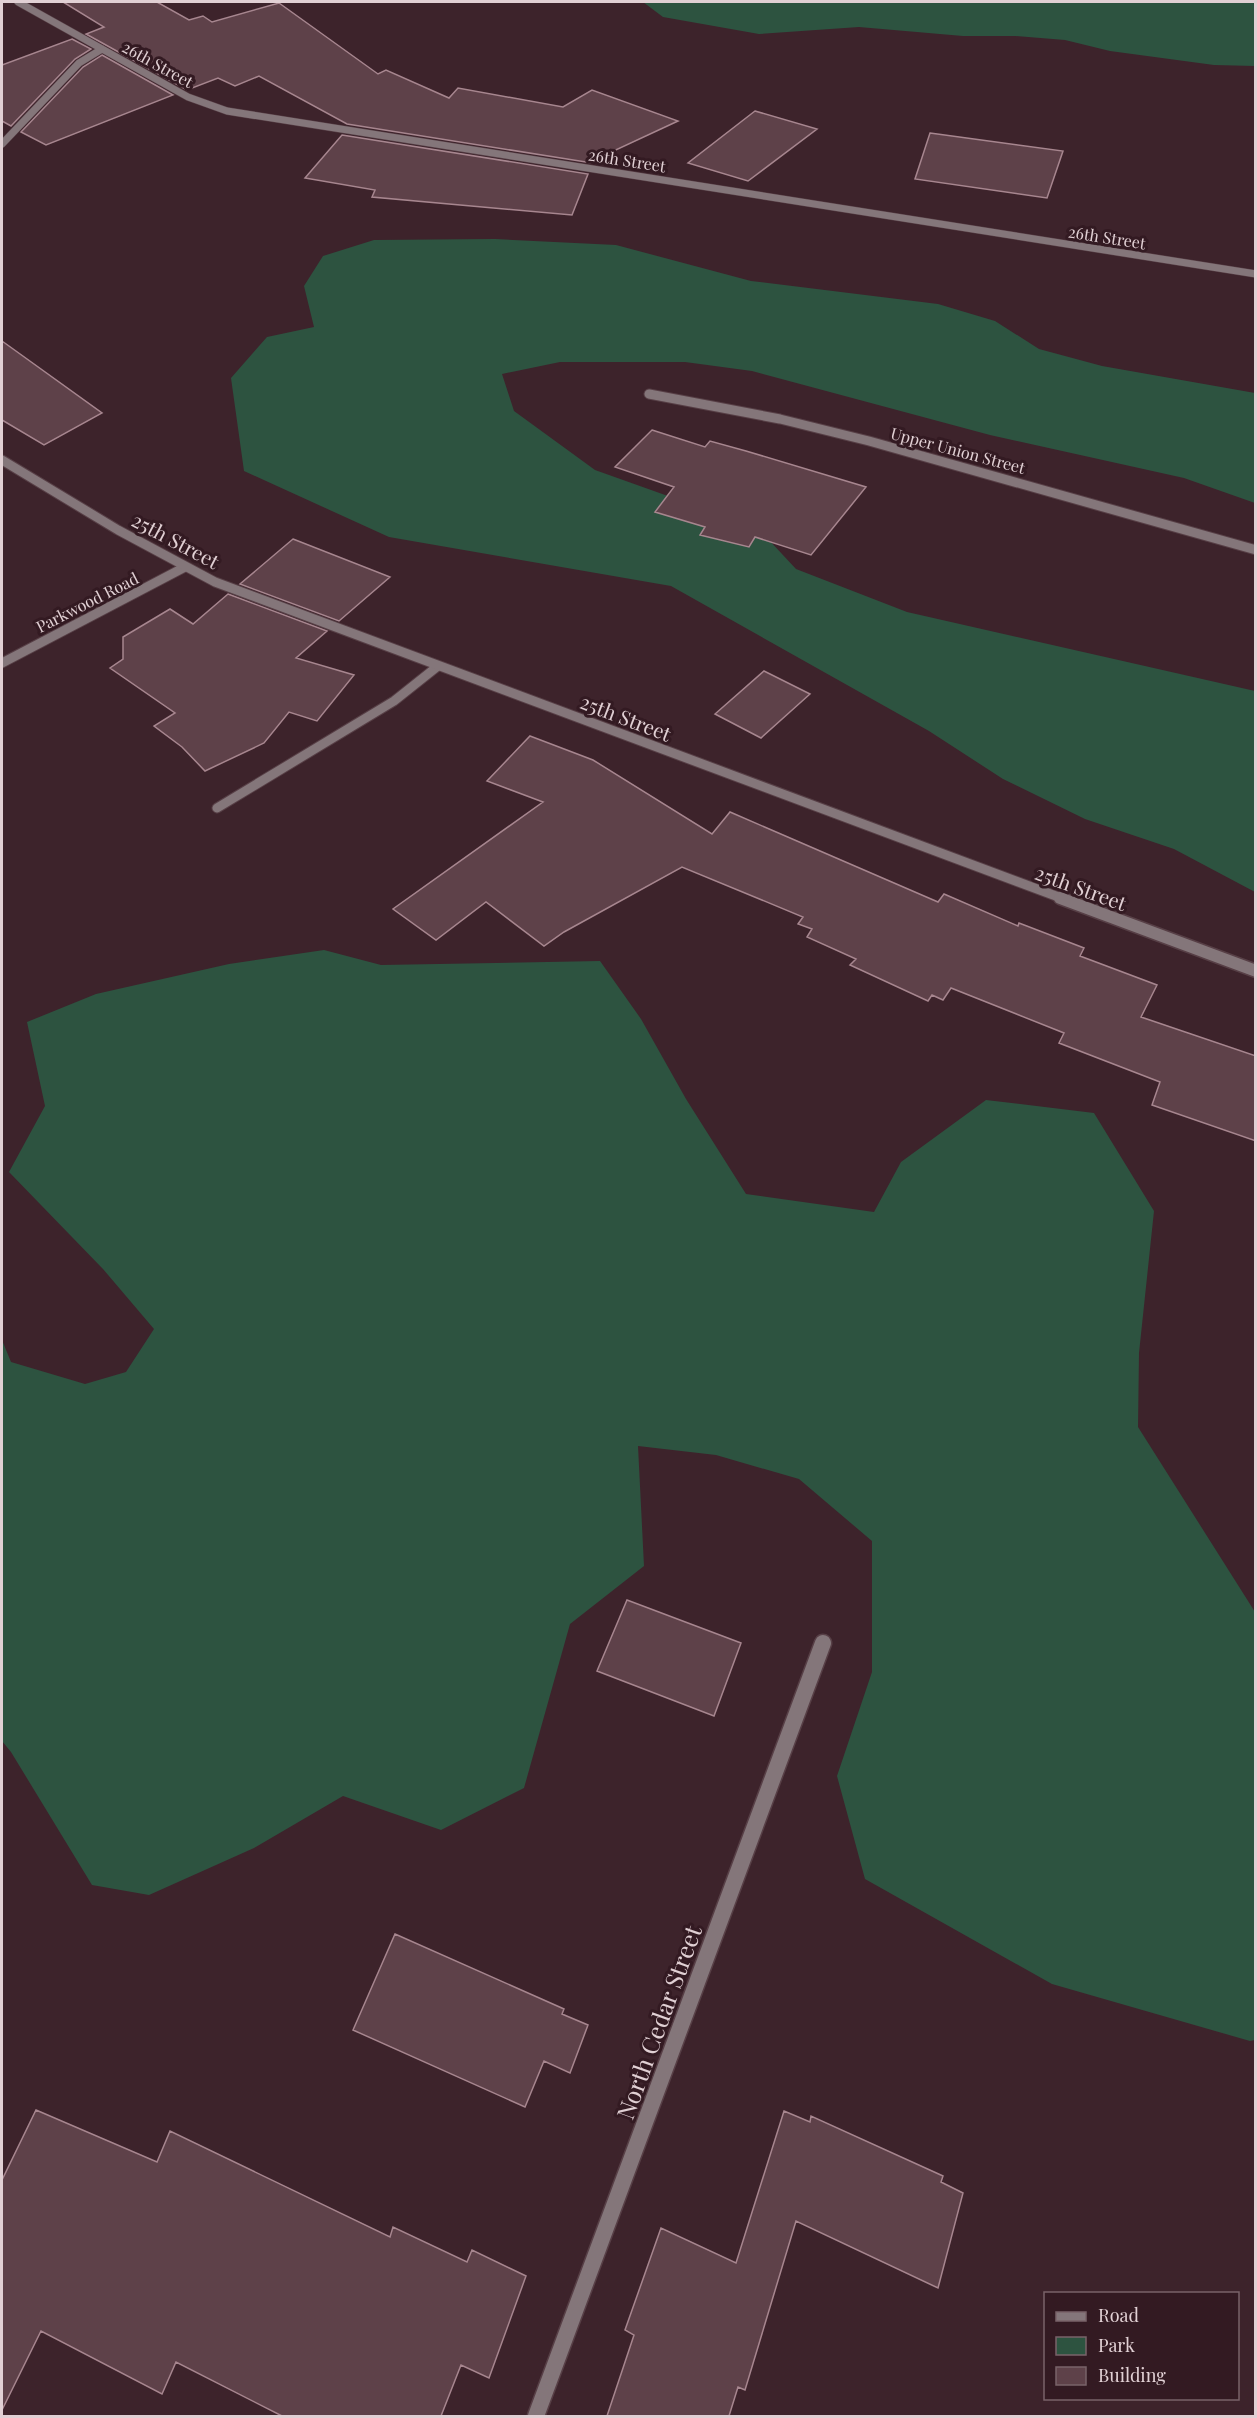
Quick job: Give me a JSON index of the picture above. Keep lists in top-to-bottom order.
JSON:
{
  "streets": {
    "street": [
      "26th Street",
      "Upper Union Street",
      "25th Street",
      "Parkwood Road",
      "North Cedar Street"
    ]
  },
  "crossings": [
    ["25th Street", "Parkwood Road"]
  ],
  "legend": ["Road", "Park", "Building"]
}
